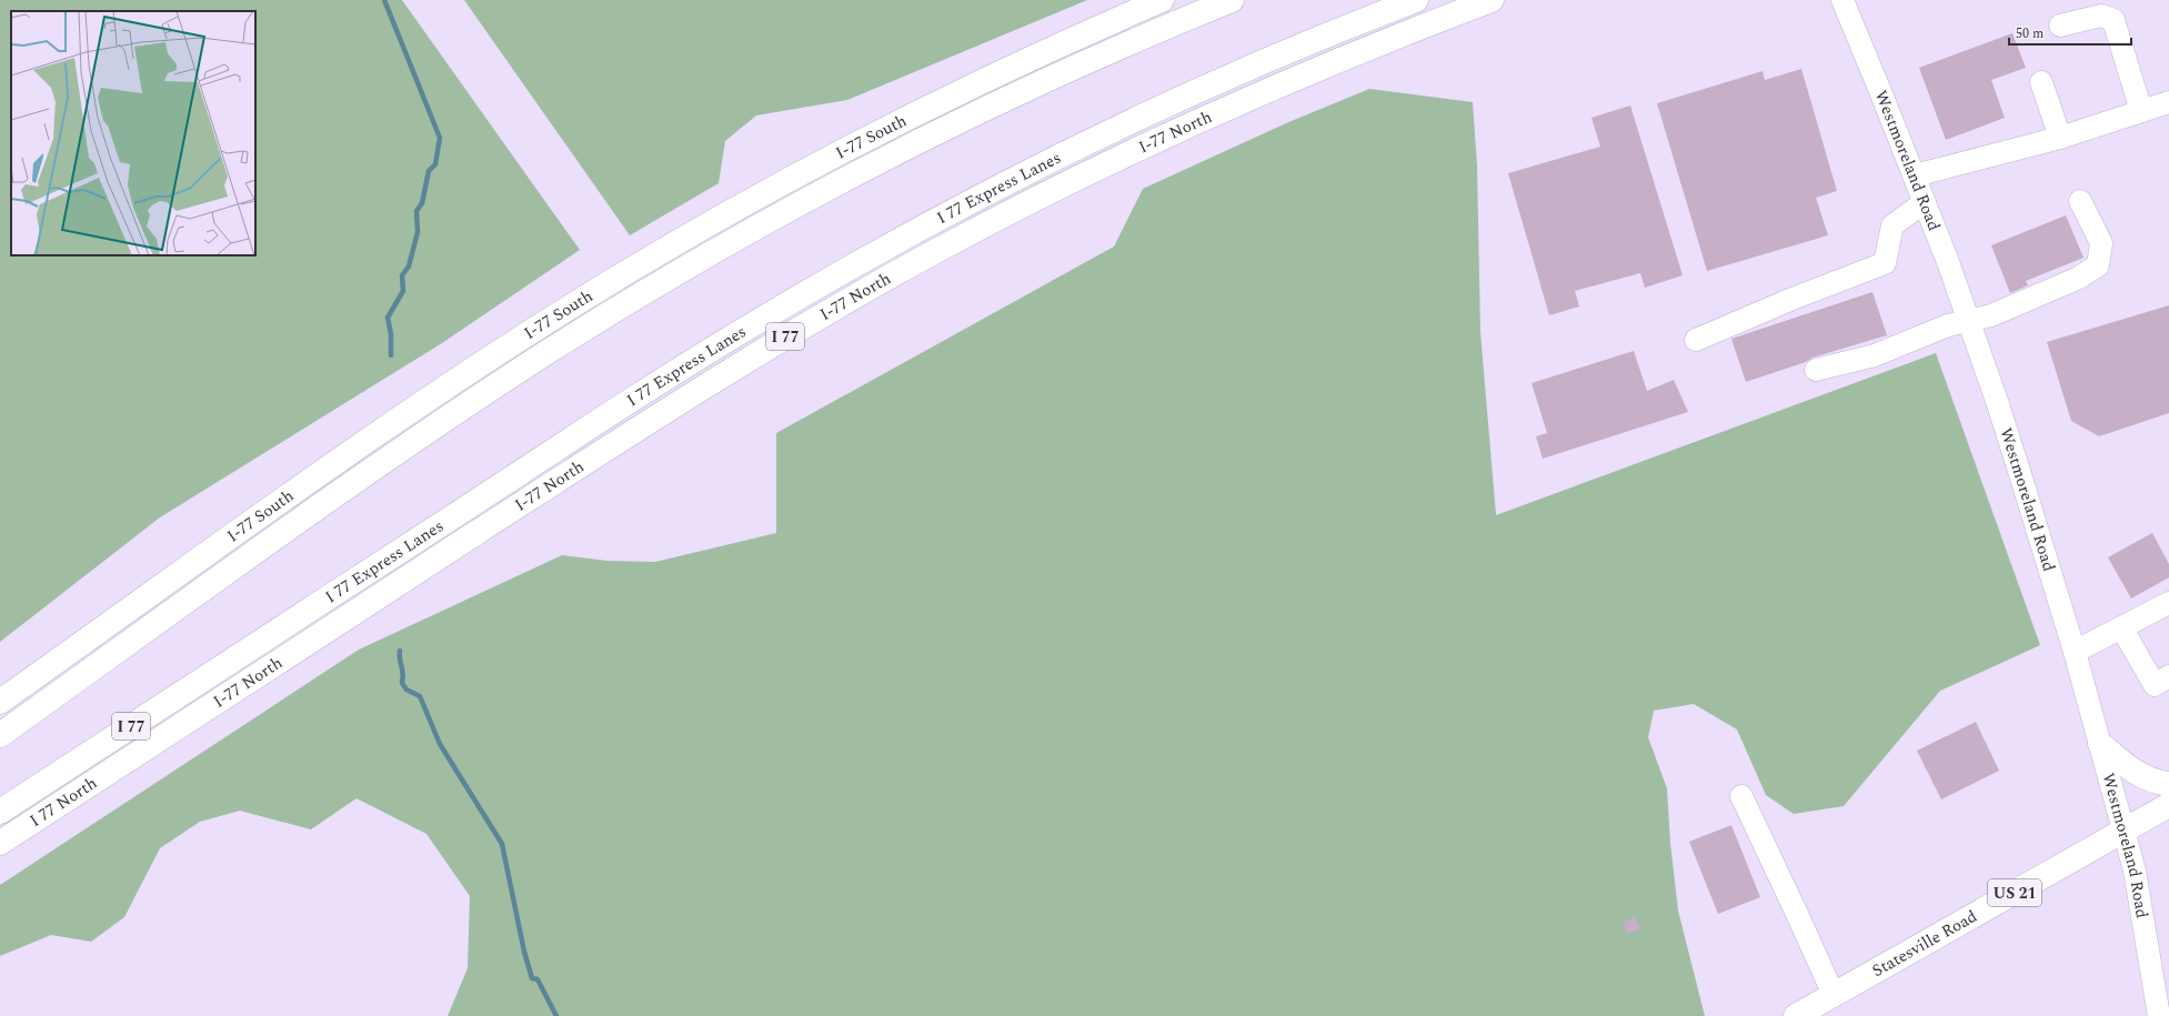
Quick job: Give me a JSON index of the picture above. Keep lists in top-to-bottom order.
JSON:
{
  "streets": {
    "main road": [
      "I-77 North",
      "I-77 South",
      "I 77 Express Lanes",
      "I 77",
      "I 77 North",
      "US 21",
      "Statesville Road"
    ],
    "street": ["Westmoreland Road"]
  },
  "crossings": [
    ["I-77 North", "I 77 North"],
    ["Westmoreland Road", "Statesville Road"]
  ],
  "scale_bar": "50 m"
}
